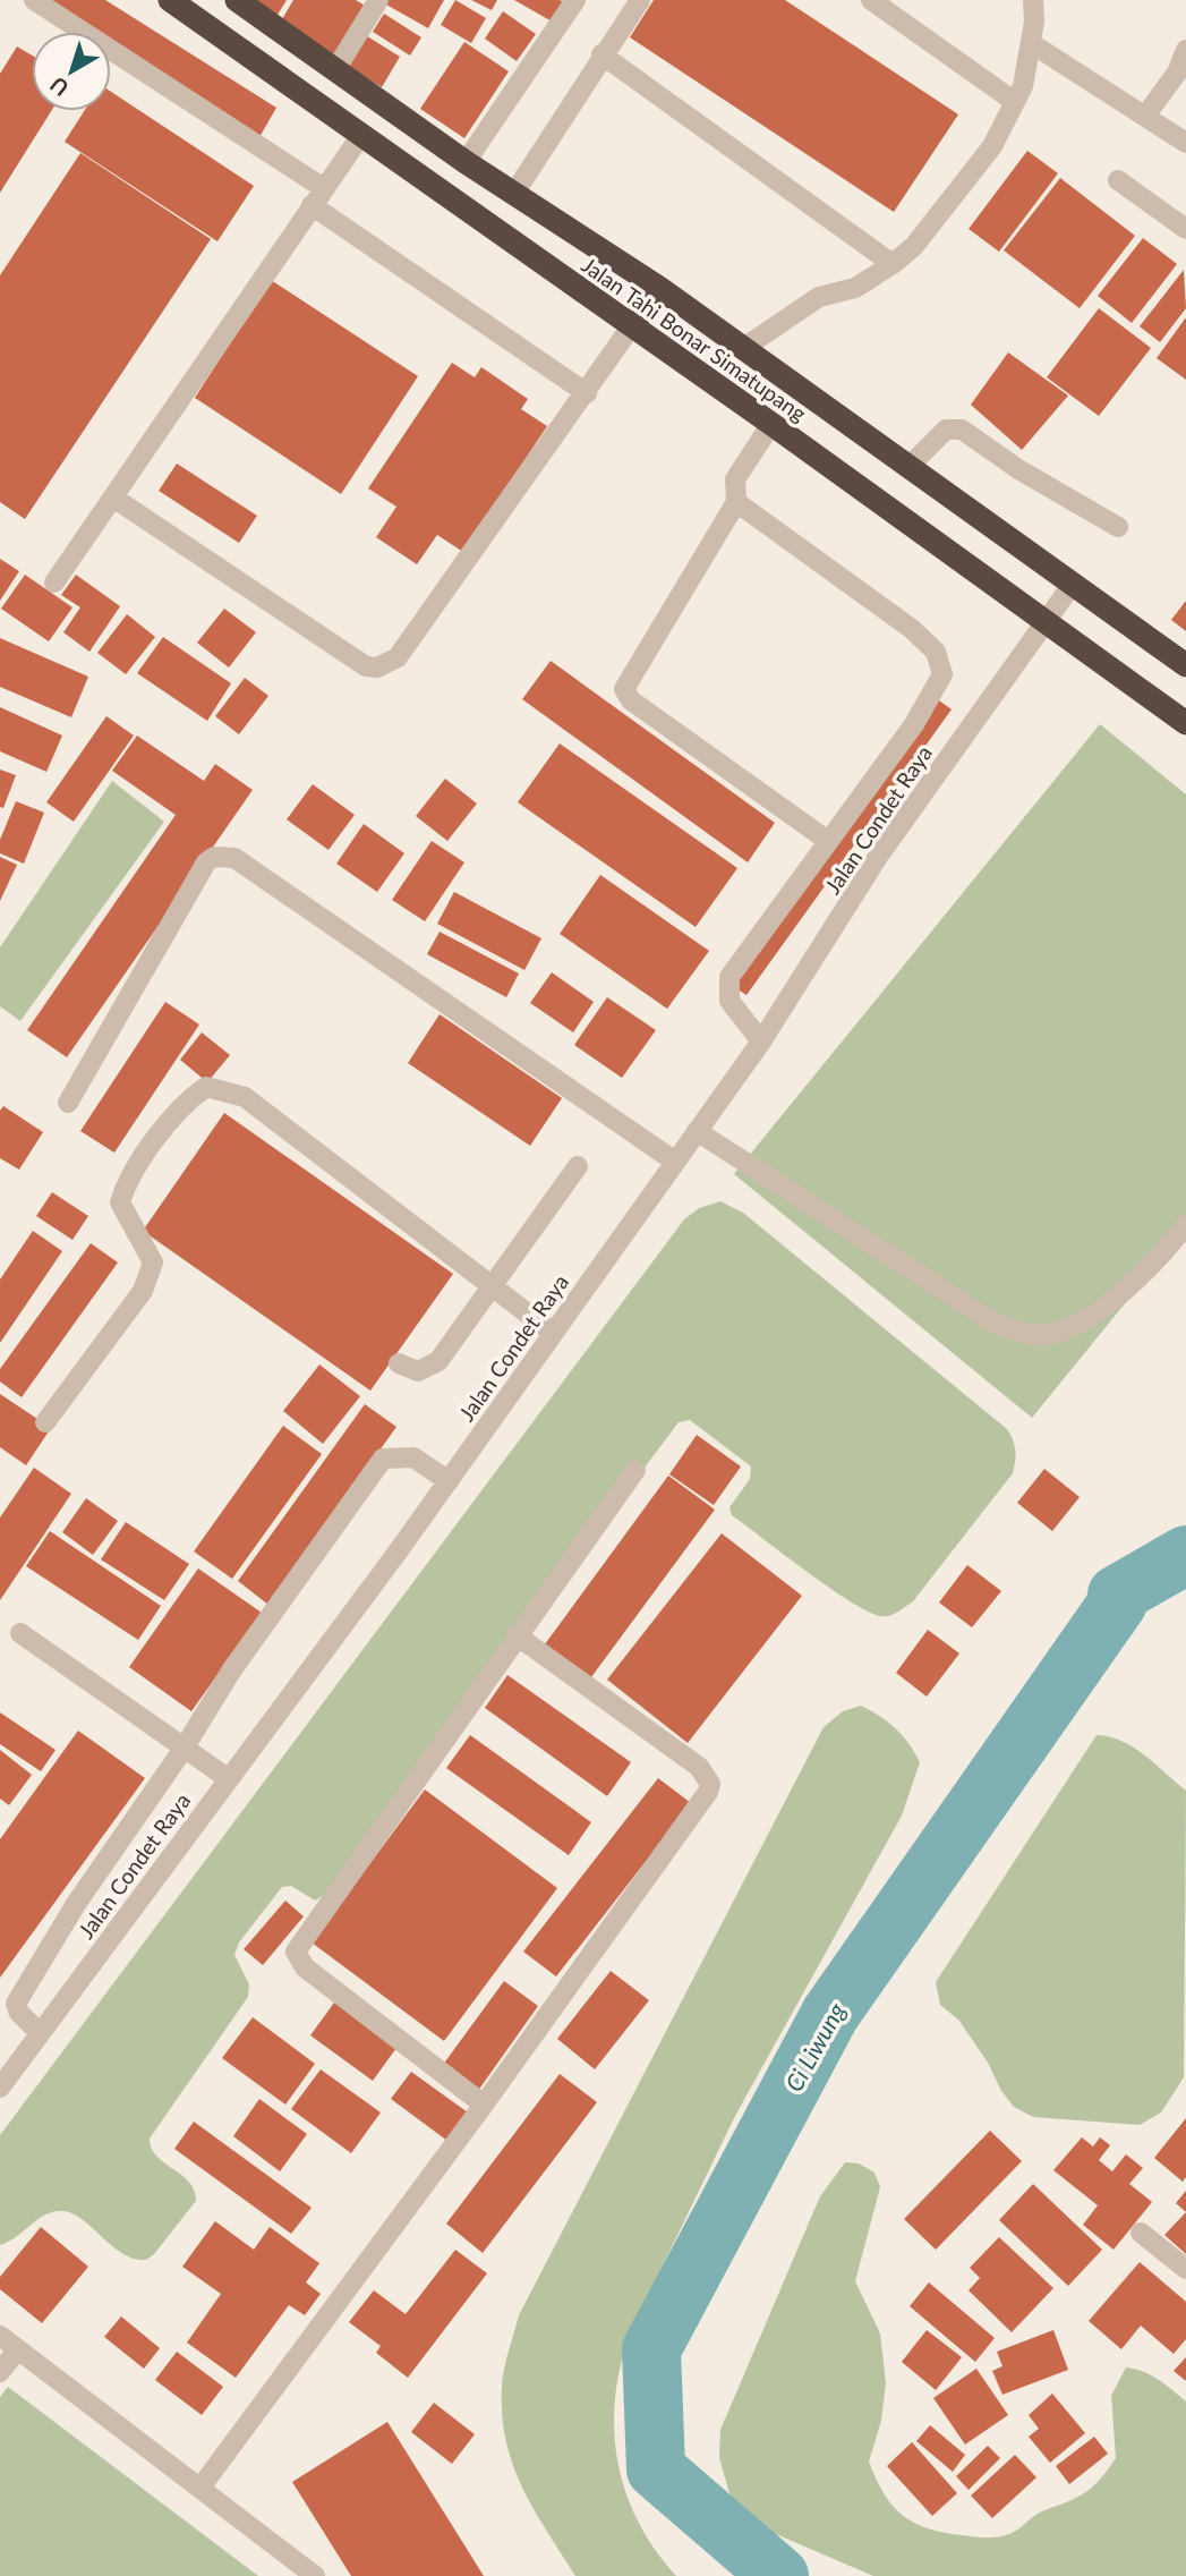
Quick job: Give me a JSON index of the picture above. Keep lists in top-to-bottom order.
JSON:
{
  "streets": {
    "highway": ["Jalan Tahi Bonar Simatupang"],
    "street": ["Jalan Condet Raya"]
  },
  "crossings": [
    ["Jalan Tahi Bonar Simatupang", "Jalan Condet Raya"]
  ],
  "water": ["Ci Liwung"],
  "north": "bottom left"
}
